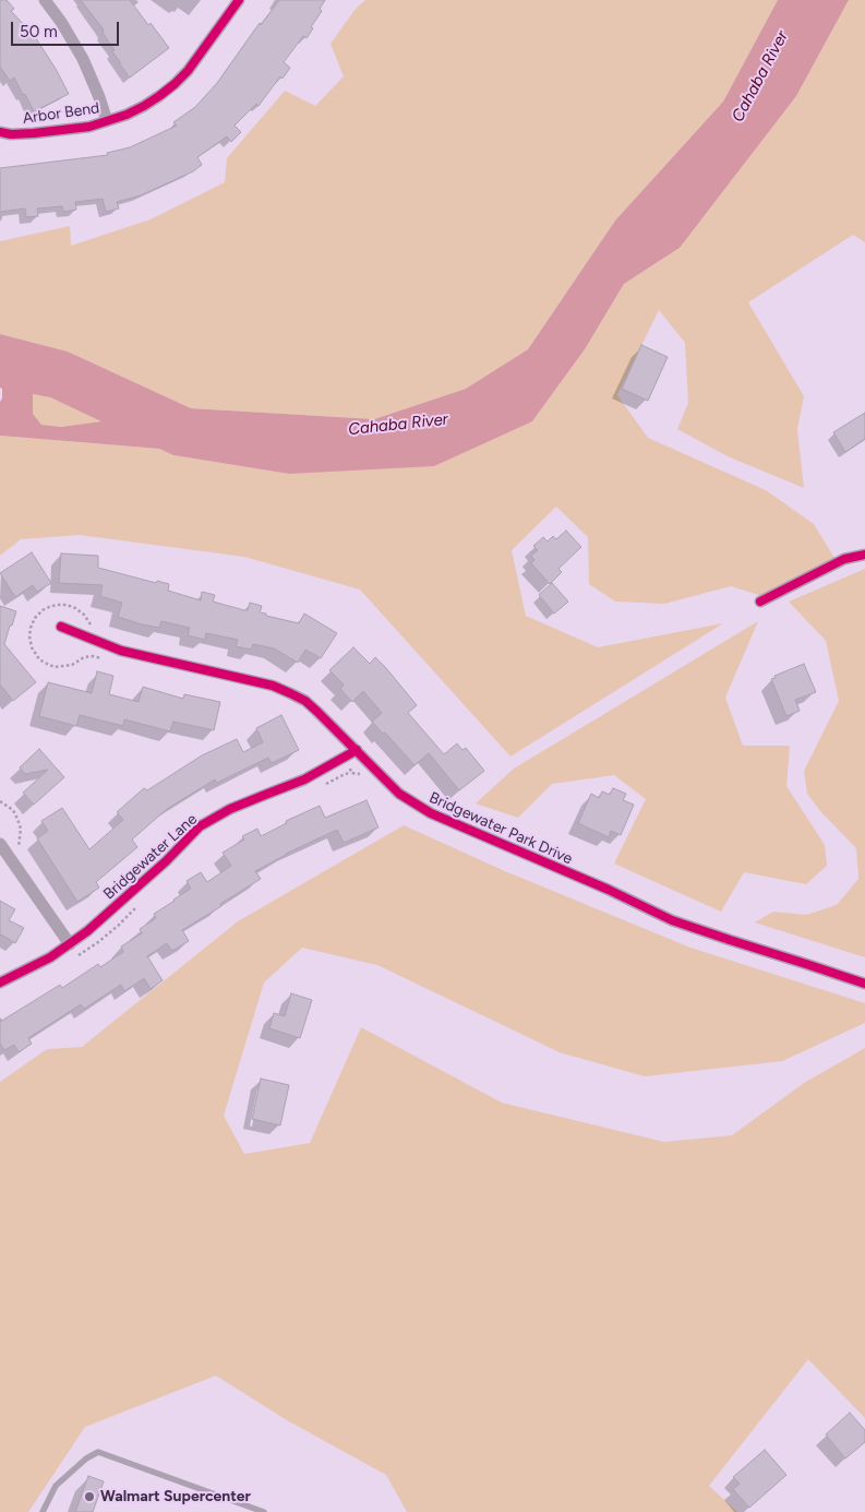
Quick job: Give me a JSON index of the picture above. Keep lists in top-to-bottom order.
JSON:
{
  "streets": {
    "street": ["Arbor Bend", "Bridgewater Park Drive", "Bridgewater Lane"]
  },
  "crossings": [
    ["Bridgewater Park Drive", "Bridgewater Lane"]
  ],
  "water": ["Cahaba River"],
  "places": ["Walmart Supercenter"],
  "scale_bar": "50 m"
}
